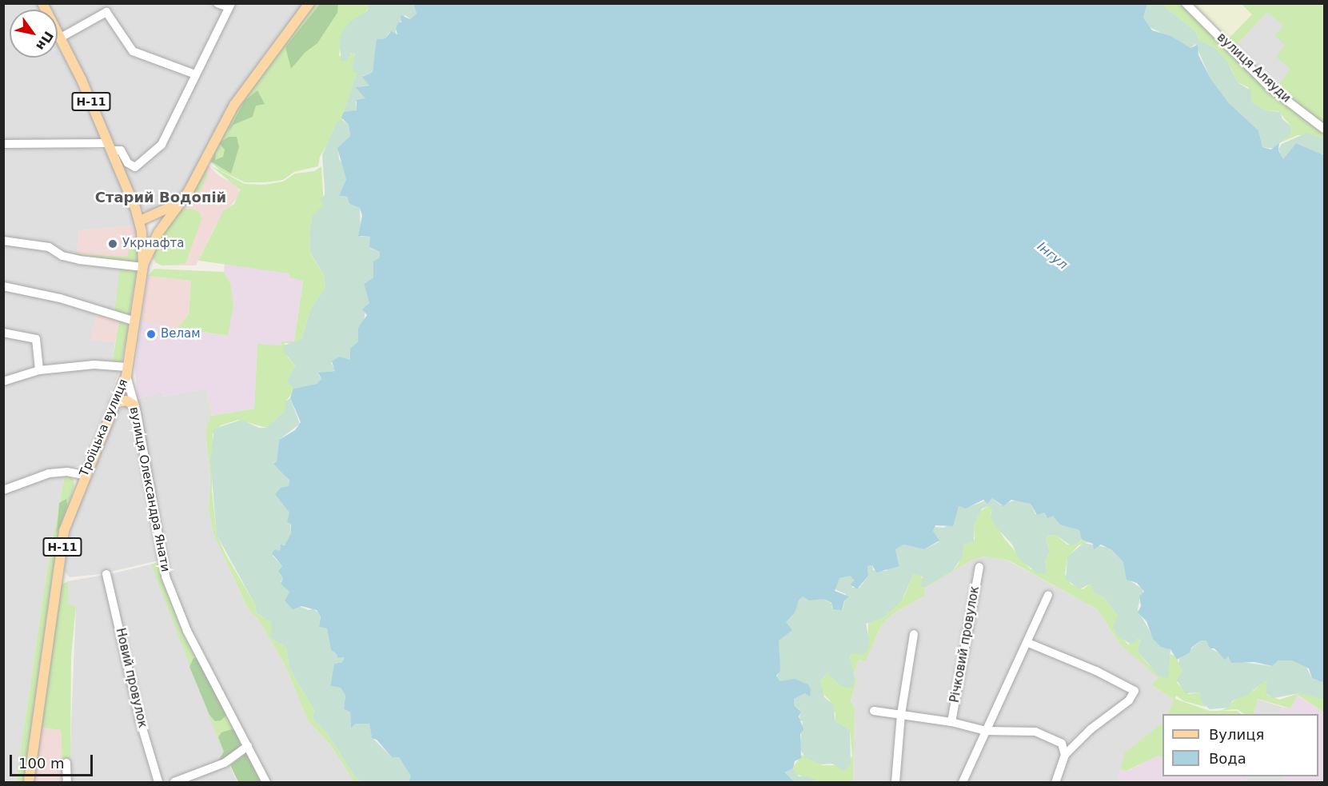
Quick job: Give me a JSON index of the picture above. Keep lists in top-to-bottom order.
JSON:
{
  "streets": {
    "main road": ["Н-11", "Троїцька вулиця"],
    "street": [
      "вулиця Аляуди",
      "вулиця Олександра Янати",
      "Річковий провулок",
      "Новий провулок"
    ]
  },
  "crossings": [
    ["Троїцька вулиця", "вулиця Олександра Янати"]
  ],
  "districts": ["Старий Водопій"],
  "water": ["Інгул"],
  "places": ["Укрнафта", "Велам"],
  "legend": ["Вулиця", "Вода"],
  "scale_bar": "100 m",
  "north": "bottom right"
}
